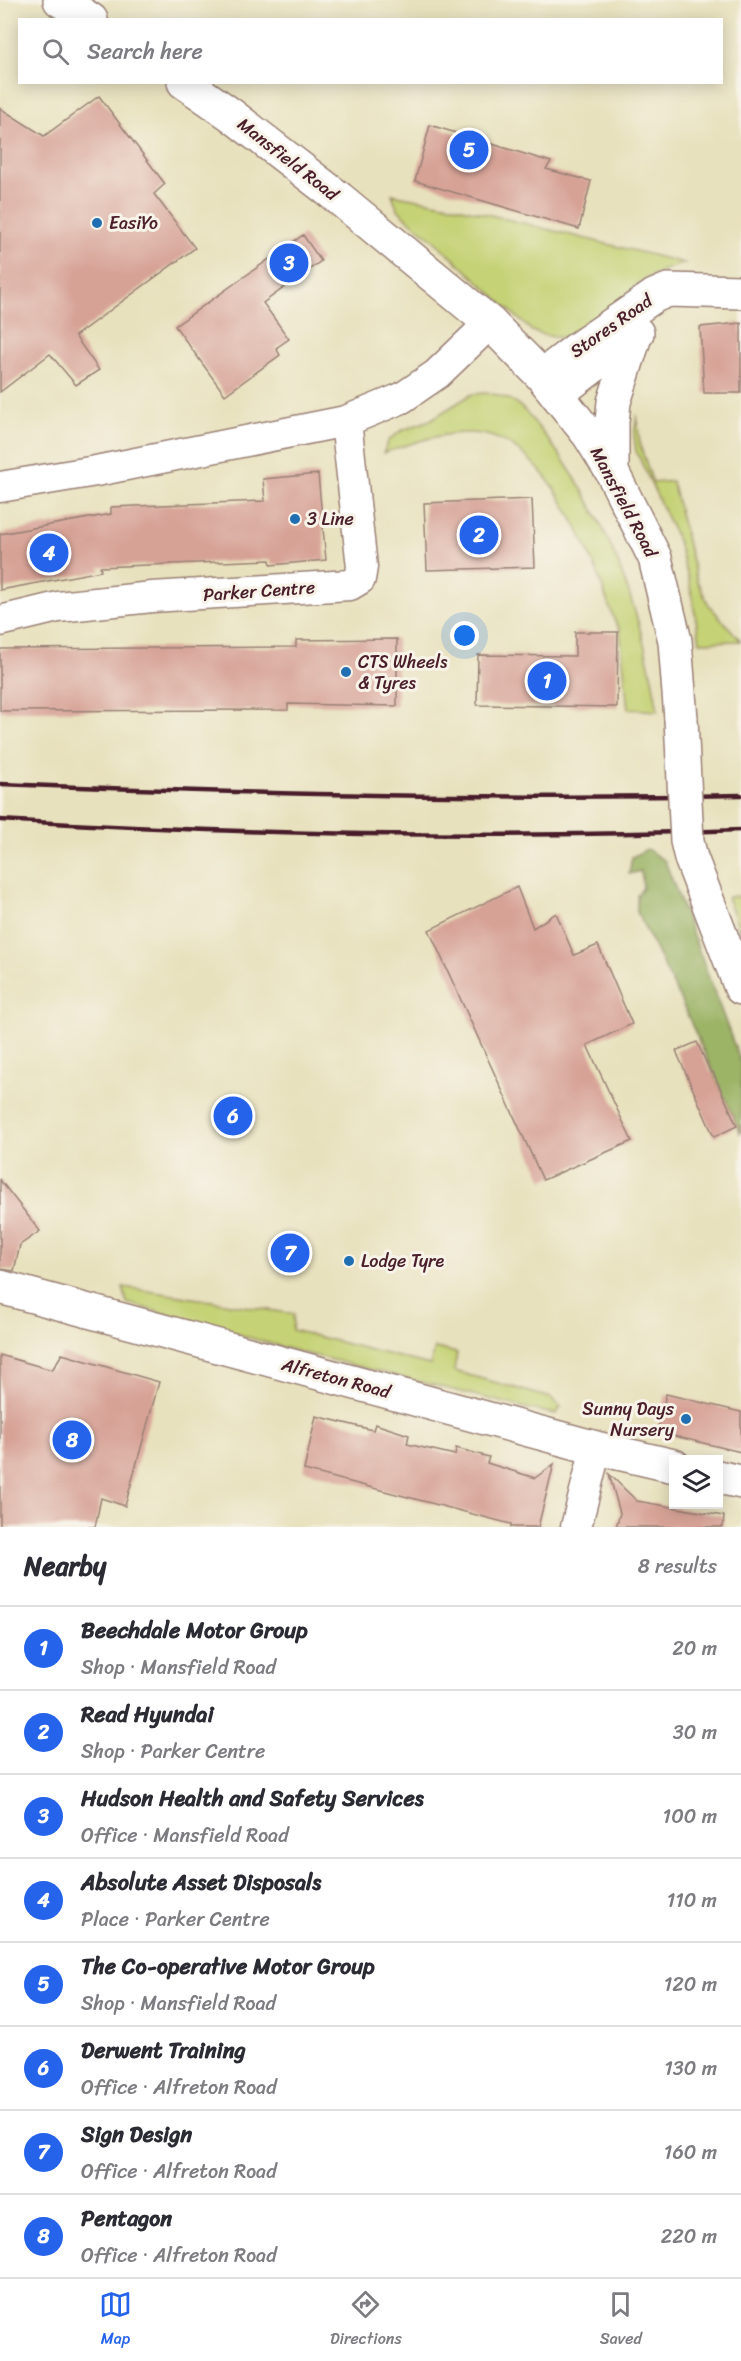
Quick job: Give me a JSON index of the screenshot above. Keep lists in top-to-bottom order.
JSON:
{
  "streets": {
    "street": [
      "Mansfield Road",
      "Stores Road",
      "Parker Centre",
      "Alfreton Road"
    ]
  },
  "crossings": [
    ["Mansfield Road", "Stores Road"]
  ],
  "places": [
    "EasiYo",
    "3 Line",
    "CTS Wheels & Tyres",
    "Lodge Tyre",
    "Sunny Days Nursery"
  ],
  "page": {
    "search": "Search here",
    "pins": [
      "5",
      "3",
      "2",
      "4",
      "1",
      "6",
      "7",
      "8"
    ],
    "heading": ["Nearby", "8 results"],
    "list": [
      {
        "mark": "1",
        "name": "Beechdale Motor Group",
        "note": "Shop · Mansfield Road",
        "value": "20 m"
      },
      {
        "mark": "2",
        "name": "Read Hyundai",
        "note": "Shop · Parker Centre",
        "value": "30 m"
      },
      {
        "mark": "3",
        "name": "Hudson Health and Safety Services",
        "note": "Office · Mansfield Road",
        "value": "100 m"
      },
      {
        "mark": "4",
        "name": "Absolute Asset Disposals",
        "note": "Place · Parker Centre",
        "value": "110 m"
      },
      {
        "mark": "5",
        "name": "The Co-operative Motor Group",
        "note": "Shop · Mansfield Road",
        "value": "120 m"
      },
      {
        "mark": "6",
        "name": "Derwent Training",
        "note": "Office · Alfreton Road",
        "value": "130 m"
      },
      {
        "mark": "7",
        "name": "Sign Design",
        "note": "Office · Alfreton Road",
        "value": "160 m"
      },
      {
        "mark": "8",
        "name": "Pentagon",
        "note": "Office · Alfreton Road",
        "value": "220 m"
      }
    ],
    "nav": ["Map", "Directions", "Saved"]
  }
}
